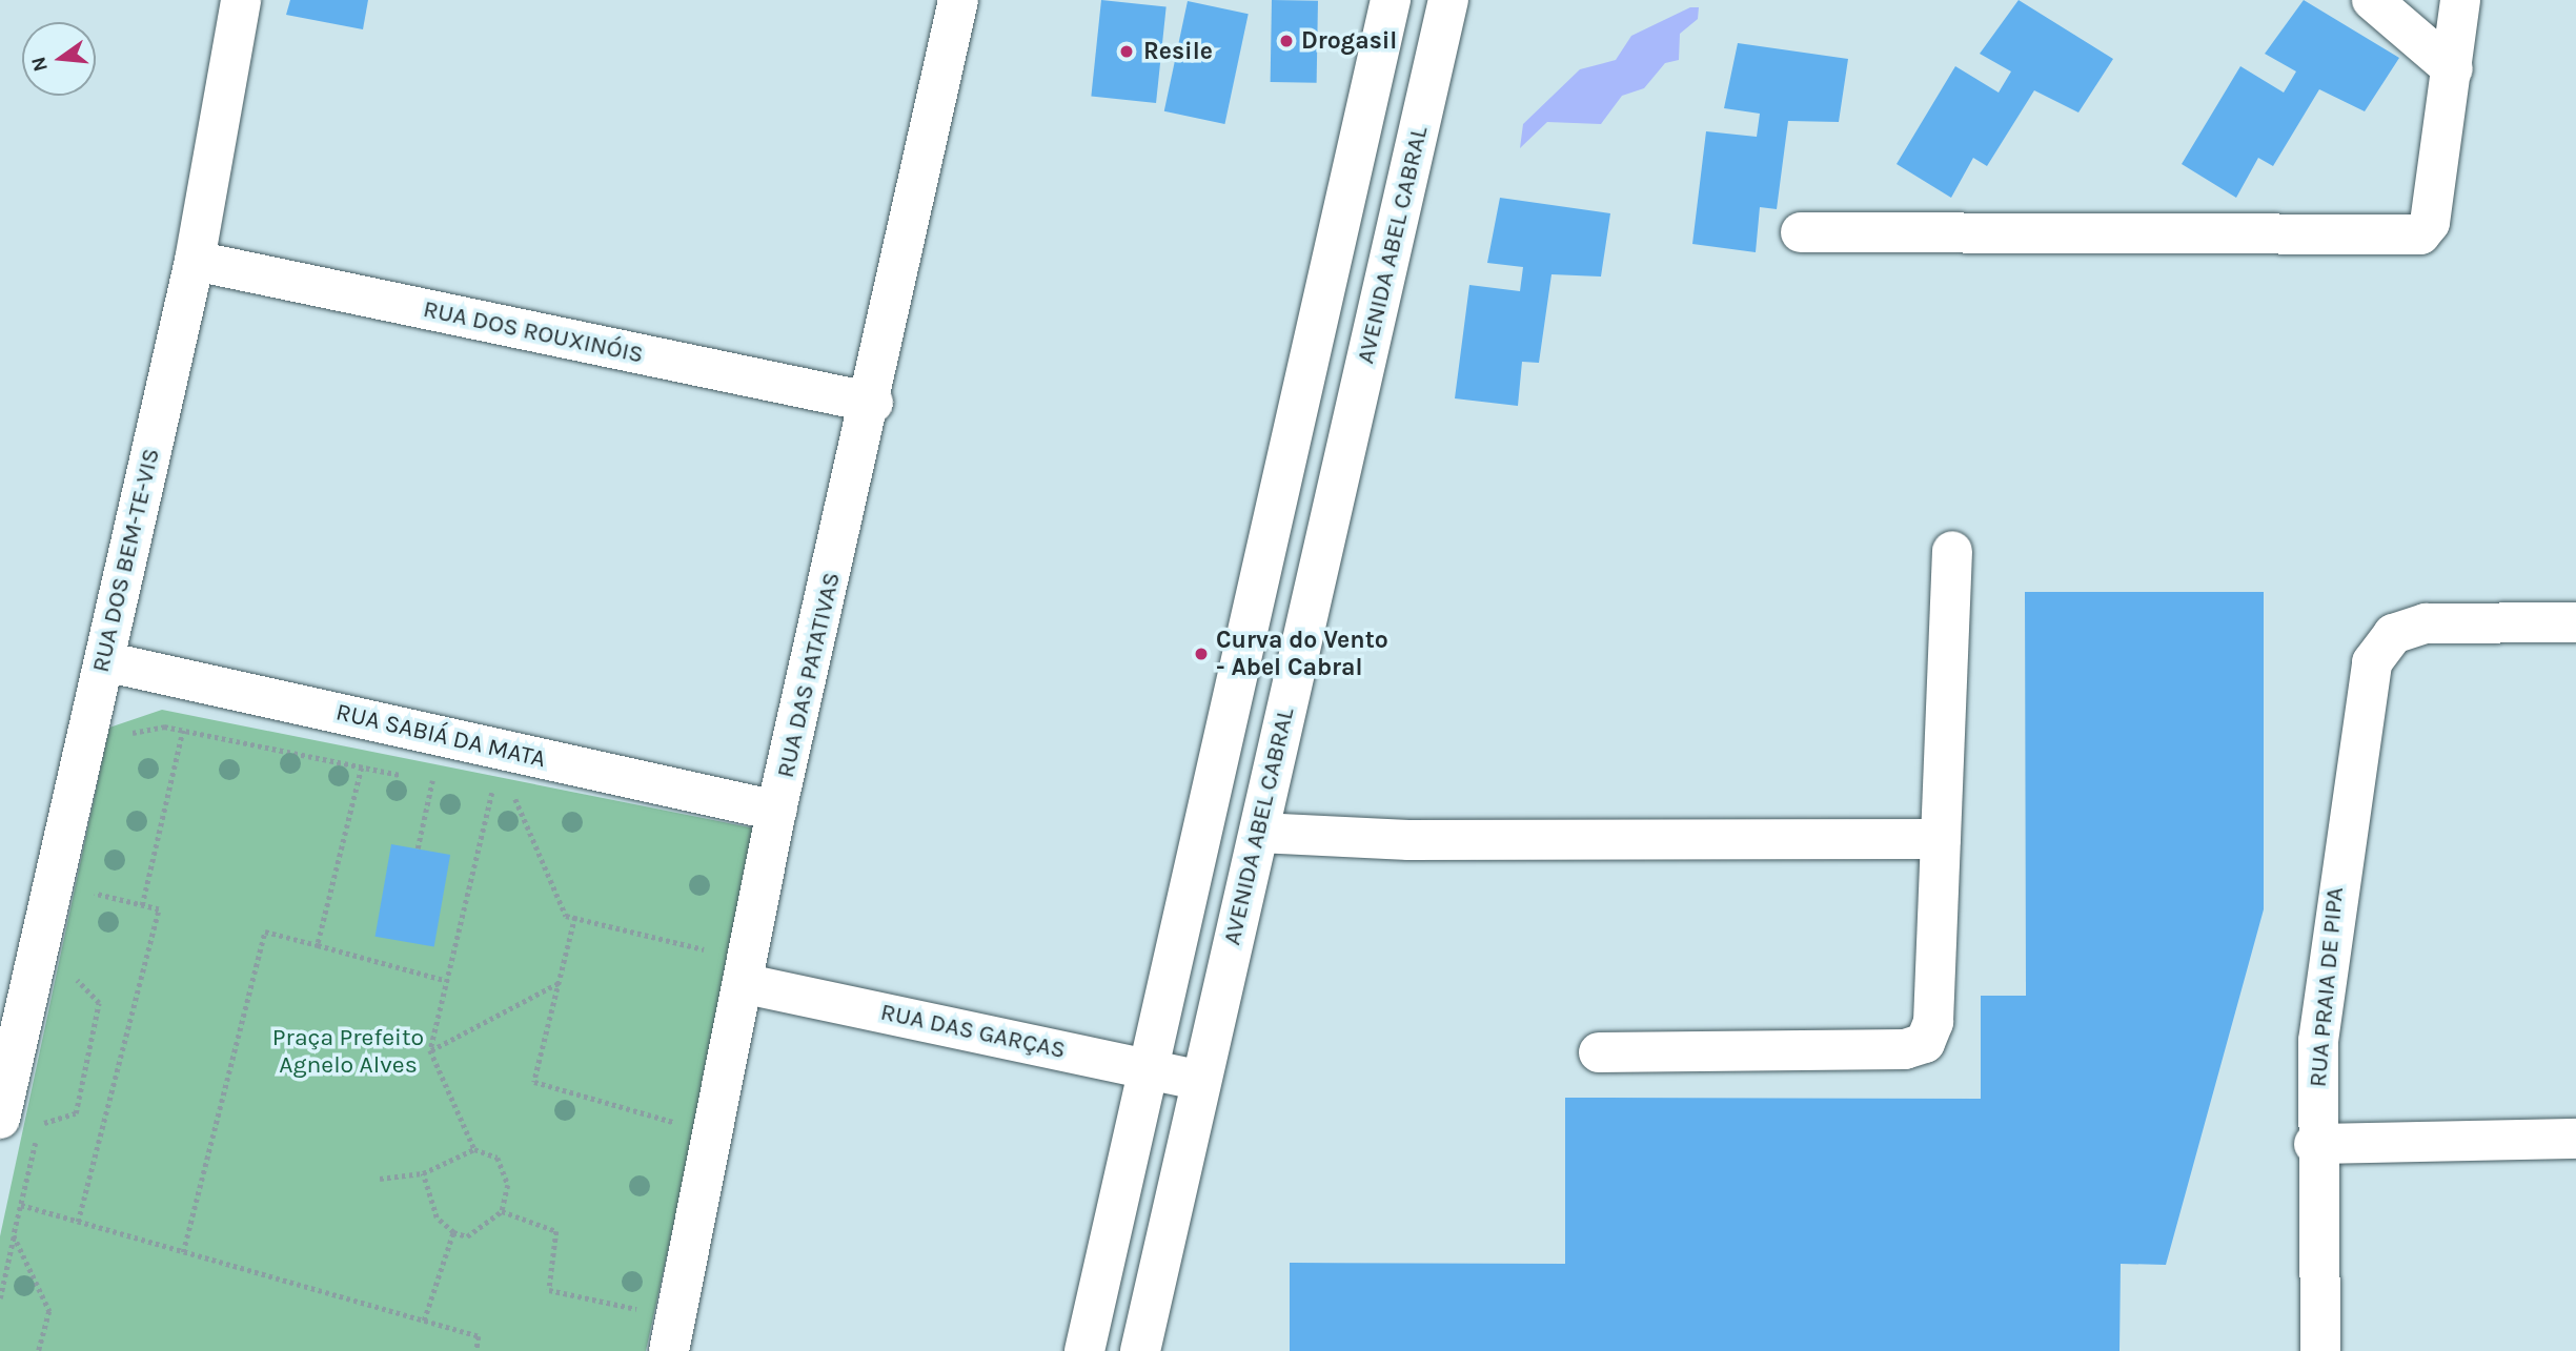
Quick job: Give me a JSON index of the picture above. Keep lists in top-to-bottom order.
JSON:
{
  "streets": {
    "street": [
      "AVENIDA ABEL CABRAL",
      "RUA DOS ROUXINÓIS",
      "RUA DOS BEM-TE-VIS",
      "RUA DAS PATATIVAS",
      "RUA SABIÁ DA MATA",
      "RUA PRAIA DE PIPA",
      "RUA DAS GARÇAS"
    ]
  },
  "crossings": [
    ["AVENIDA ABEL CABRAL", "RUA DAS GARÇAS"],
    ["RUA DOS ROUXINÓIS", "RUA DOS BEM-TE-VIS"],
    ["RUA DOS ROUXINÓIS", "RUA DAS PATATIVAS"],
    ["RUA DOS BEM-TE-VIS", "RUA SABIÁ DA MATA"],
    ["RUA DAS PATATIVAS", "RUA SABIÁ DA MATA"],
    ["RUA DAS PATATIVAS", "RUA DAS GARÇAS"]
  ],
  "parks": ["Praça Prefeito Agnelo Alves"],
  "places": ["Drogasil", "Resile", "Curva do Vento - Abel Cabral"],
  "north": "left"
}
